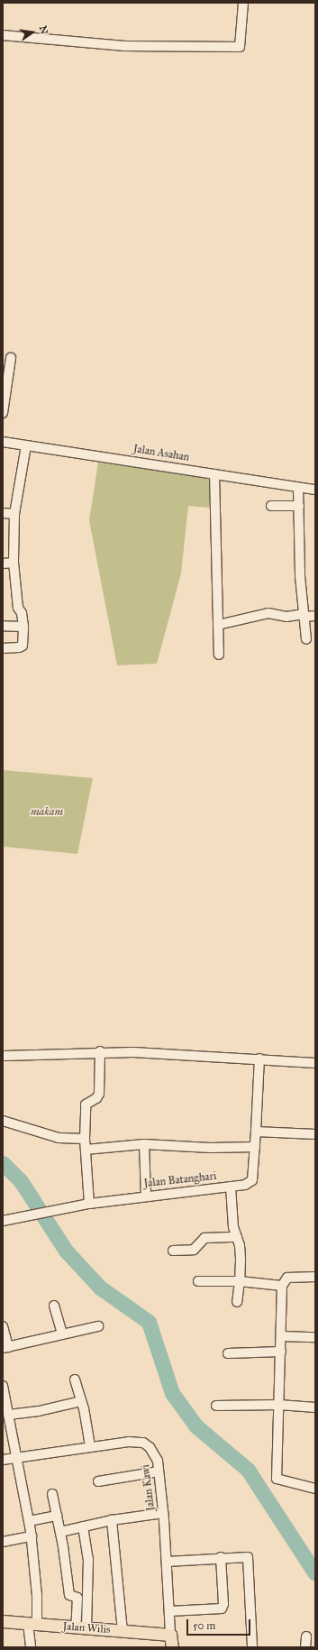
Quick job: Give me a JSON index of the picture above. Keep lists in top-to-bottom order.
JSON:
{
  "streets": {
    "main road": ["Jalan Wilis"],
    "street": ["Jalan Asahan", "Jalan Batanghari", "Jalan Kawi"]
  },
  "crossings": [
    ["Jalan Kawi", "Jalan Wilis"]
  ],
  "parks": ["makam"],
  "scale_bar": "50 m",
  "north": "right"
}
